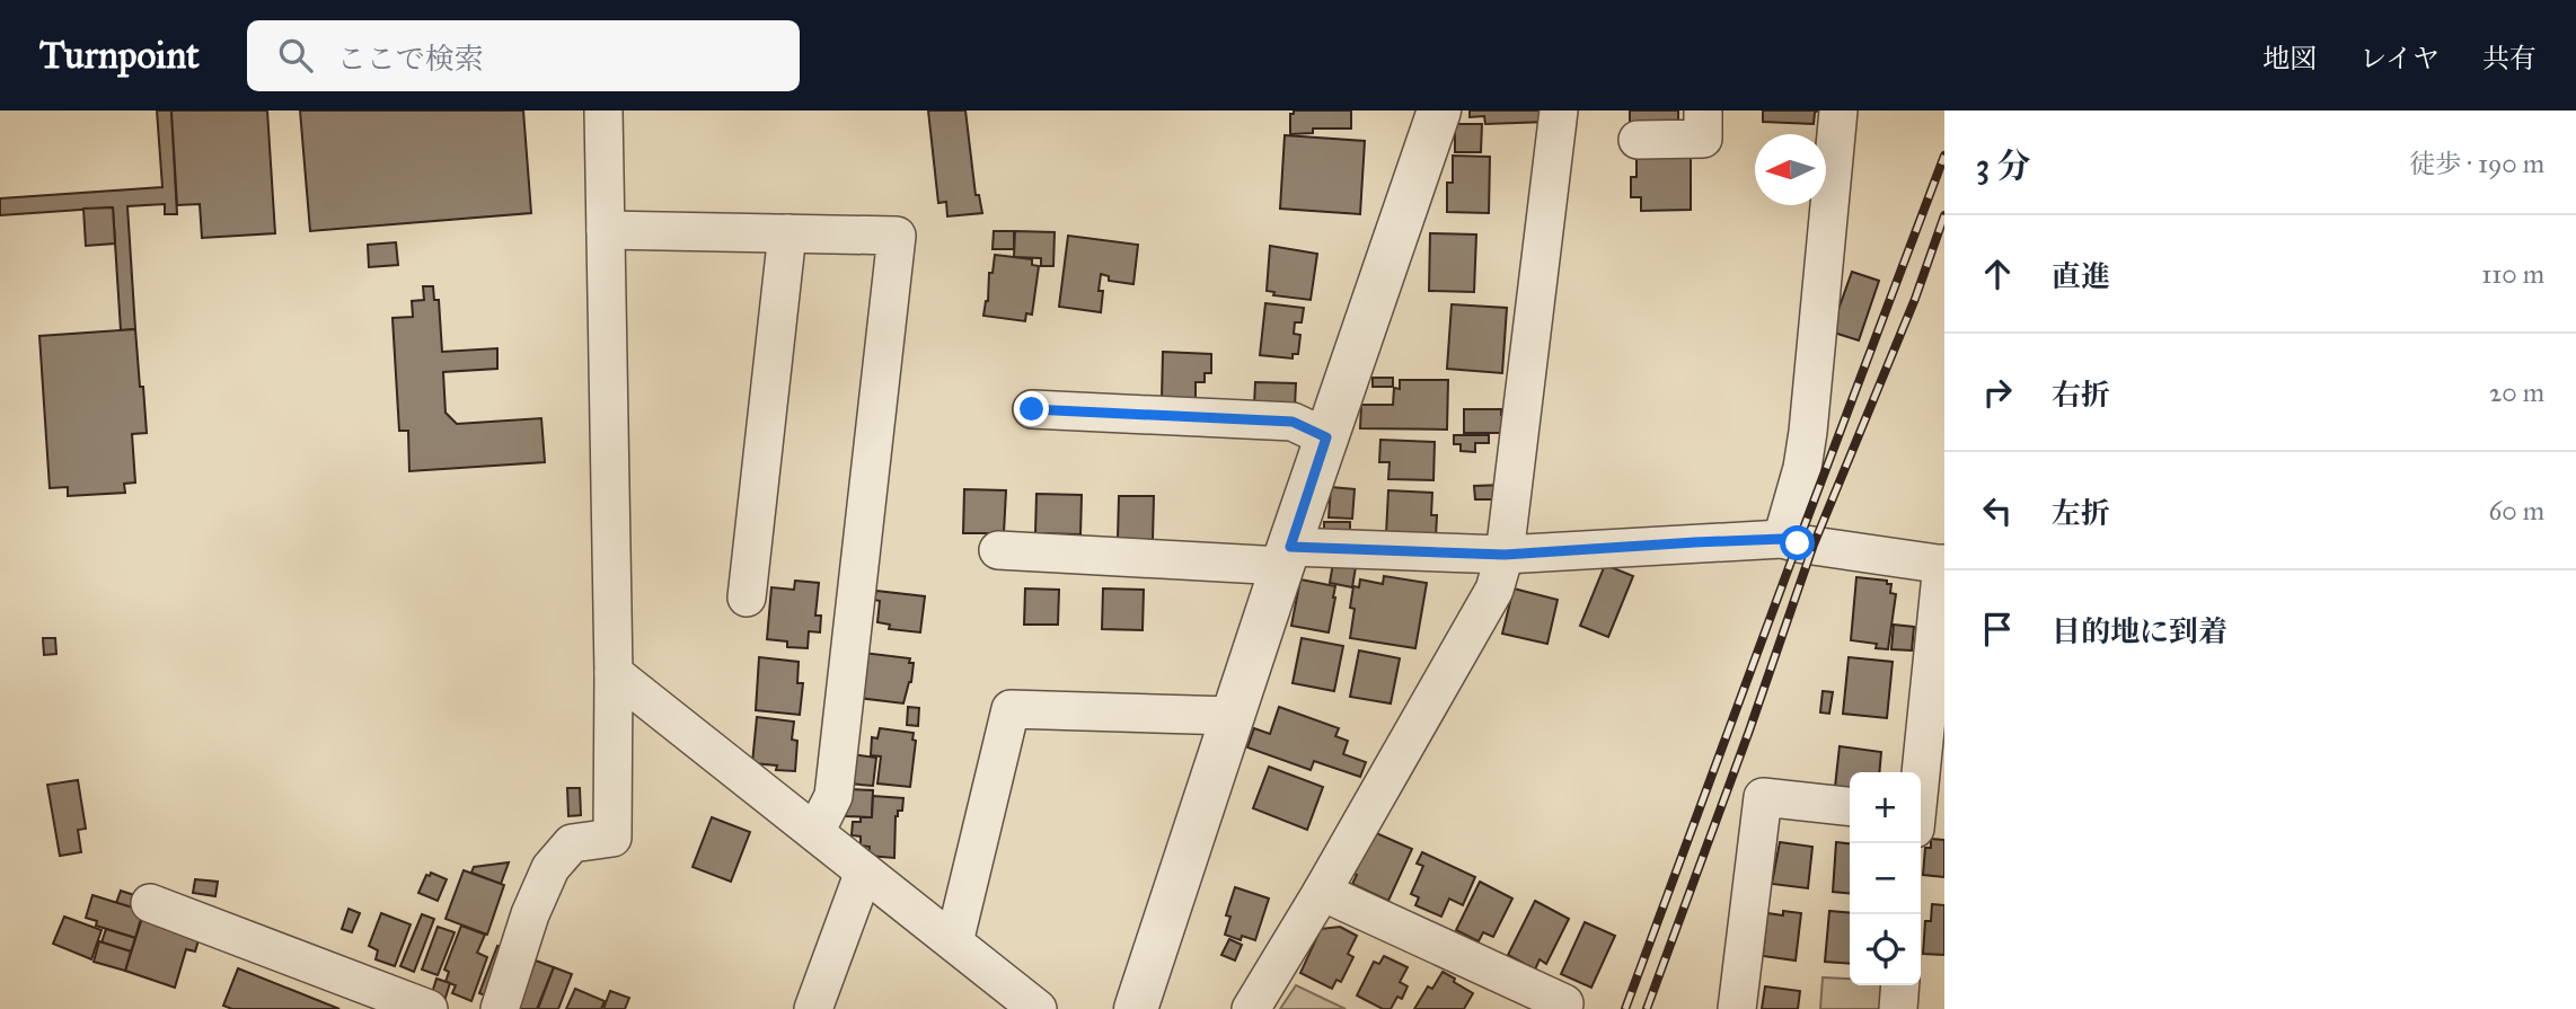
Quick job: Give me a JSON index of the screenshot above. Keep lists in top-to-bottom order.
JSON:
{
  "north": "left",
  "page": {
    "header": "Turnpoint",
    "search": "ここで検索",
    "nav": ["地図", "レイヤ", "共有"],
    "heading": ["3 分", "徒歩 · 190 m"],
    "list": [
      ["直進", "110 m"],
      ["右折", "20 m"],
      ["左折", "60 m"],
      "目的地に到着"
    ],
    "map_buttons": ["+", "−"]
  }
}
